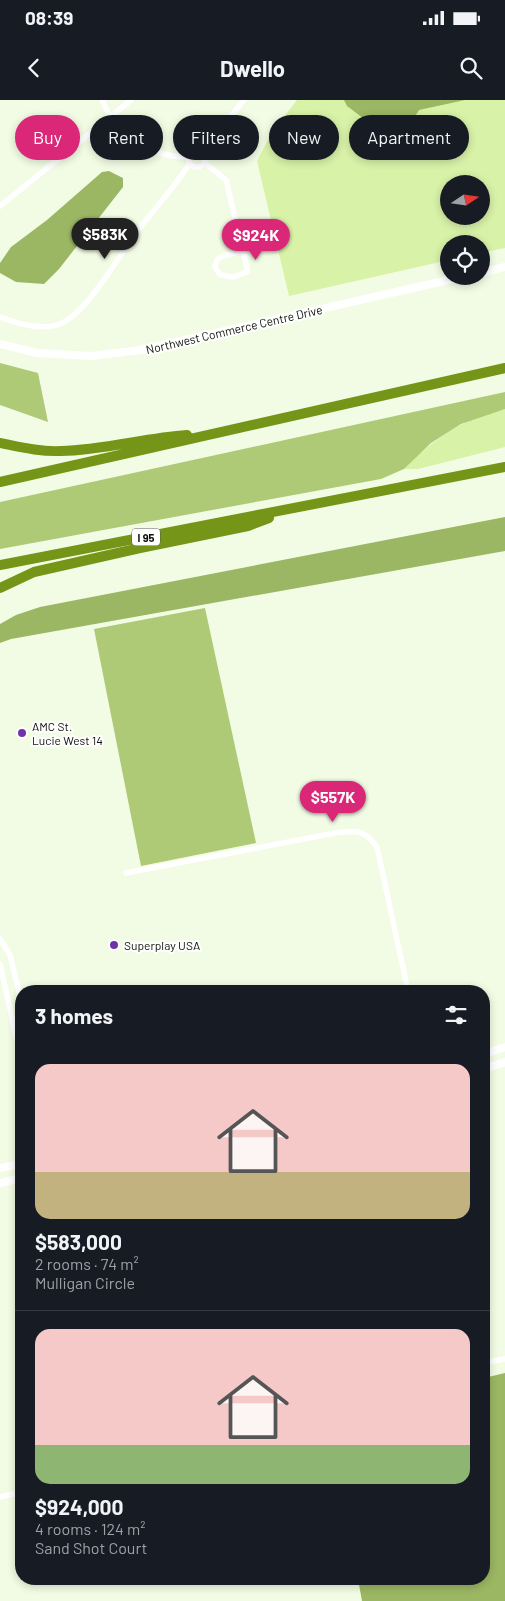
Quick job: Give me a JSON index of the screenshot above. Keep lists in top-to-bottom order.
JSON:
{
  "streets": {
    "highway": ["I 95"],
    "street": ["Northwest Commerce Centre Drive"]
  },
  "places": ["AMC St. Lucie West 14", "Superplay USA"],
  "north": "right",
  "page": {
    "status": "08:39",
    "header": "Dwello",
    "chip": [
      "Buy",
      "Rent",
      "Filters",
      "New",
      "Apartment"
    ],
    "price": ["$583K", "$924K", "$557K"],
    "heading": "3 homes",
    "list": [
      {
        "name": "$583,000",
        "note": "2 rooms · 74 m² · Mulligan Circle"
      },
      {
        "name": "$924,000",
        "note": "4 rooms · 124 m² · Sand Shot Court"
      }
    ]
  }
}
